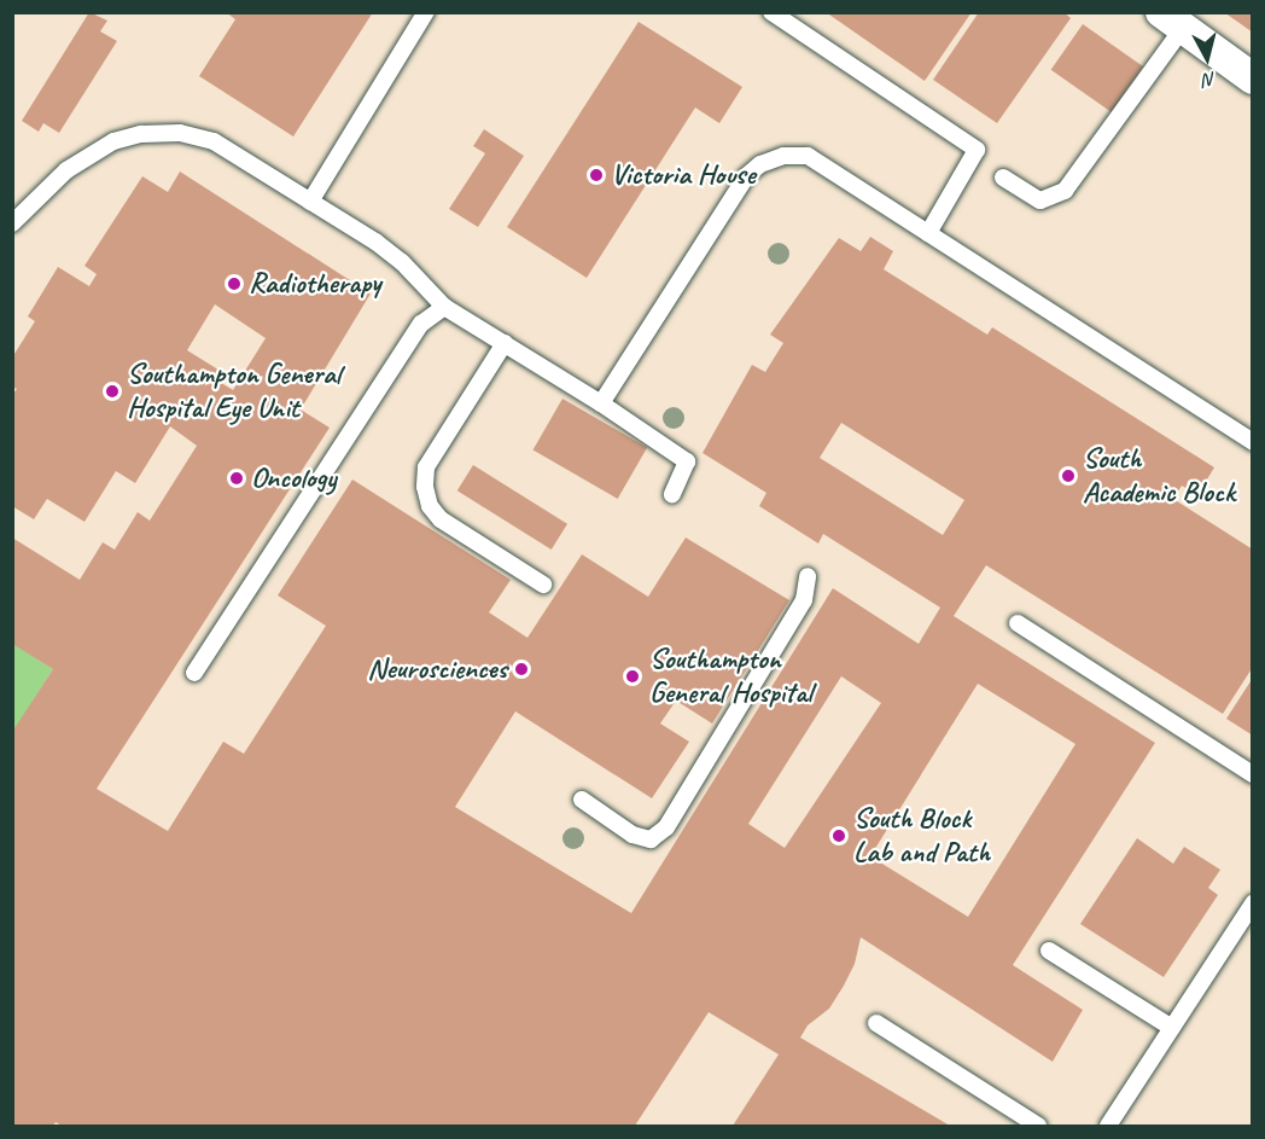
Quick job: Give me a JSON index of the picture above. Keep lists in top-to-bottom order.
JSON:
{
  "places": [
    "Victoria House",
    "Radiotherapy",
    "Southampton General Hospital Eye Unit",
    "South Academic Block",
    "Oncology",
    "Neurosciences",
    "Southampton General Hospital",
    "South Block Lab and Path"
  ],
  "north": "bottom"
}
